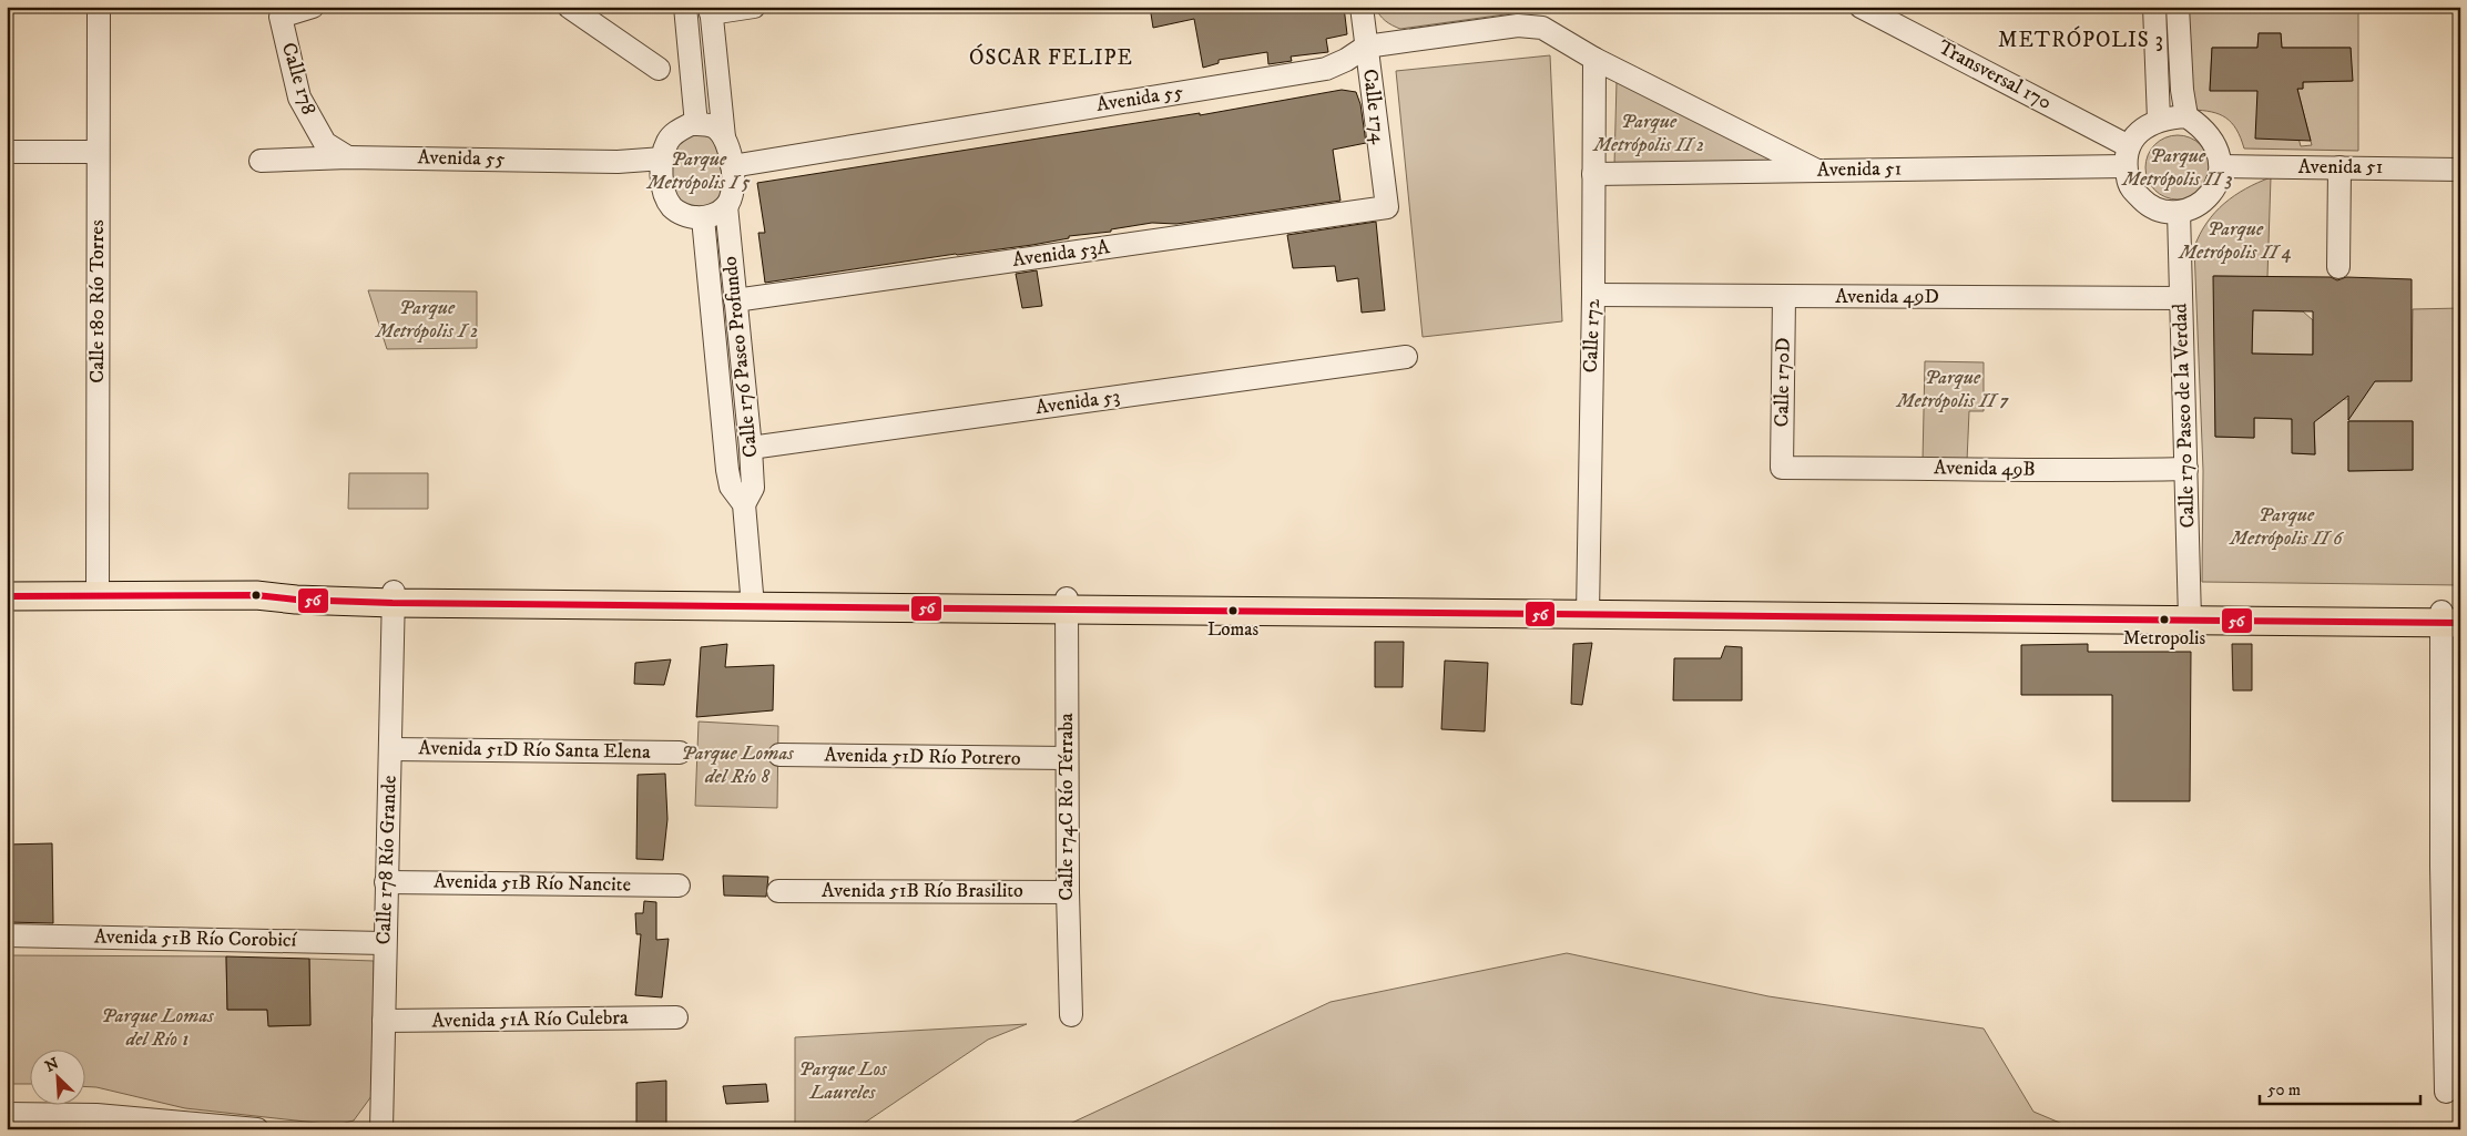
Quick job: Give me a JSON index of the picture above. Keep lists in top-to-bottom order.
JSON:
{
  "streets": {
    "street": [
      "Transversal 170",
      "Calle 178",
      "Avenida 55",
      "Calle 174",
      "Avenida 51",
      "Avenida 53A",
      "Avenida 49D",
      "Calle 180 Río Torres",
      "Calle 172",
      "Calle 176 Paseo Profundo",
      "Calle 170D",
      "Avenida 53",
      "Calle 170 Paseo de la Verdad",
      "Avenida 49B",
      "Avenida 51D Río Santa Elena",
      "Avenida 51D Río Potrero",
      "Calle 174C Río Térraba",
      "Calle 178 Río Grande",
      "Avenida 51B Río Nancite",
      "Avenida 51B Río Brasilito",
      "Avenida 51B Río Corobicí",
      "Avenida 51A Río Culebra"
    ]
  },
  "crossings": [
    ["Transversal 170", "Avenida 51"],
    ["Transversal 170", "Calle 170 Paseo de la Verdad"],
    ["Calle 178", "Avenida 55"],
    ["Avenida 55", "Calle 174"],
    ["Avenida 55", "Calle 172"],
    ["Avenida 55", "Calle 176 Paseo Profundo"],
    ["Calle 174", "Avenida 53A"],
    ["Avenida 51", "Calle 172"],
    ["Avenida 51", "Calle 170 Paseo de la Verdad"],
    ["Avenida 53A", "Calle 176 Paseo Profundo"],
    ["Avenida 49D", "Calle 172"],
    ["Avenida 49D", "Calle 170D"],
    ["Avenida 49D", "Calle 170 Paseo de la Verdad"],
    ["Calle 176 Paseo Profundo", "Avenida 53"],
    ["Calle 170D", "Avenida 49B"],
    ["Calle 170 Paseo de la Verdad", "Avenida 49B"],
    ["Avenida 51D Río Santa Elena", "Calle 178 Río Grande"],
    ["Avenida 51D Río Potrero", "Calle 174C Río Térraba"],
    ["Calle 174C Río Térraba", "Avenida 51B Río Brasilito"],
    ["Calle 178 Río Grande", "Avenida 51B Río Nancite"],
    ["Calle 178 Río Grande", "Avenida 51B Río Corobicí"],
    ["Calle 178 Río Grande", "Avenida 51A Río Culebra"]
  ],
  "districts": ["METRÓPOLIS 3", "ÓSCAR FELIPE"],
  "parks": [
    "Parque Metrópolis II 2",
    "Parque Metrópolis II 3",
    "Parque Metrópolis I 5",
    "Parque Metrópolis II 4",
    "Parque Metrópolis I 2",
    "Parque Metrópolis II 7",
    "Parque Metrópolis II 6",
    "Parque Lomas del Río 8",
    "Parque Lomas del Río 1",
    "Parque Los Laureles"
  ],
  "places": ["Lomas", "Metropolis"],
  "lines": ["transit line 56"],
  "scale_bar": "50 m",
  "north": "top left"
}
